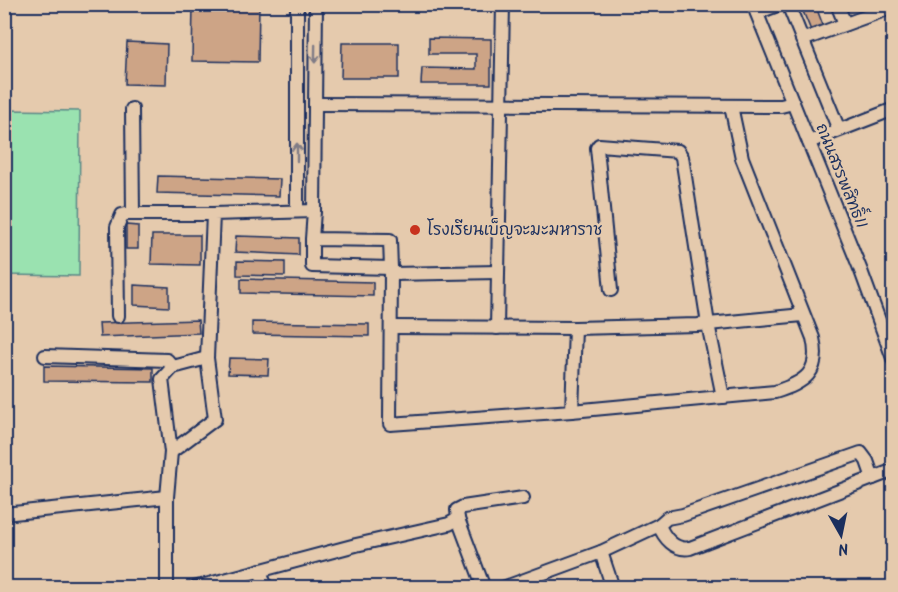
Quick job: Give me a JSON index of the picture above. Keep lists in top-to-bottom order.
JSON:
{
  "streets": {
    "street": ["ถนนสรรพสิทธิ์11"]
  },
  "places": ["โรงเรียนเบ็ญจะมะมหาราช"],
  "north": "bottom"
}
